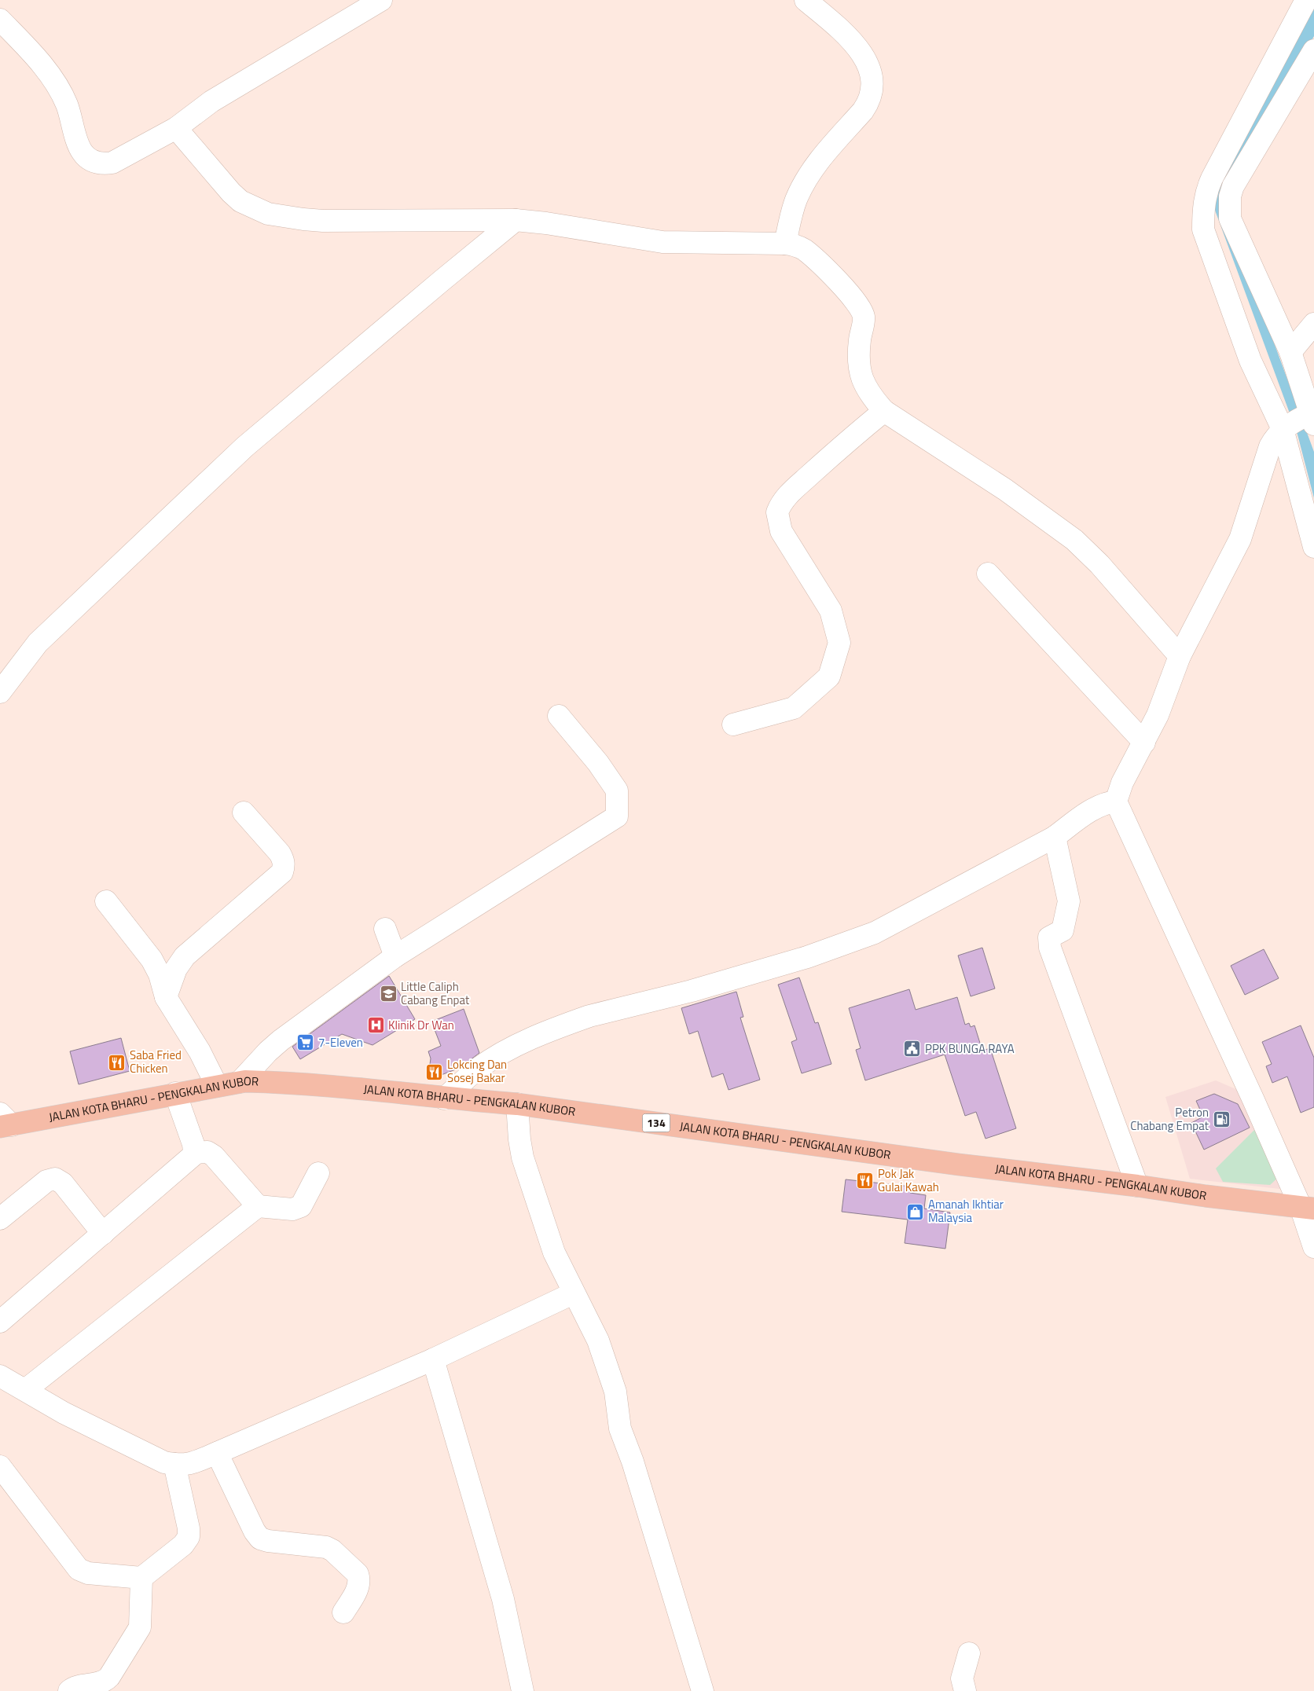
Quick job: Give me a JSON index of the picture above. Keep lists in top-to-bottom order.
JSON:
{
  "streets": {
    "main road": ["JALAN KOTA BHARU - PENGKALAN KUBOR", "134"]
  },
  "places": {
    "school or university": ["Little Caliph Cabang Enpat"],
    "hospital": ["Klinik Dr Wan"],
    "supermarket": ["7-Eleven"],
    "public building": ["PPK BUNGA RAYA"],
    "restaurant": ["Saba Fried Chicken", "Lokcing Dan Sosej Bakar", "Pok Jak Gulai Kawah"],
    "fuel station": ["Petron Chabang Empat"],
    "shop": ["Amanah Ikhtiar Malaysia"]
  }
}
